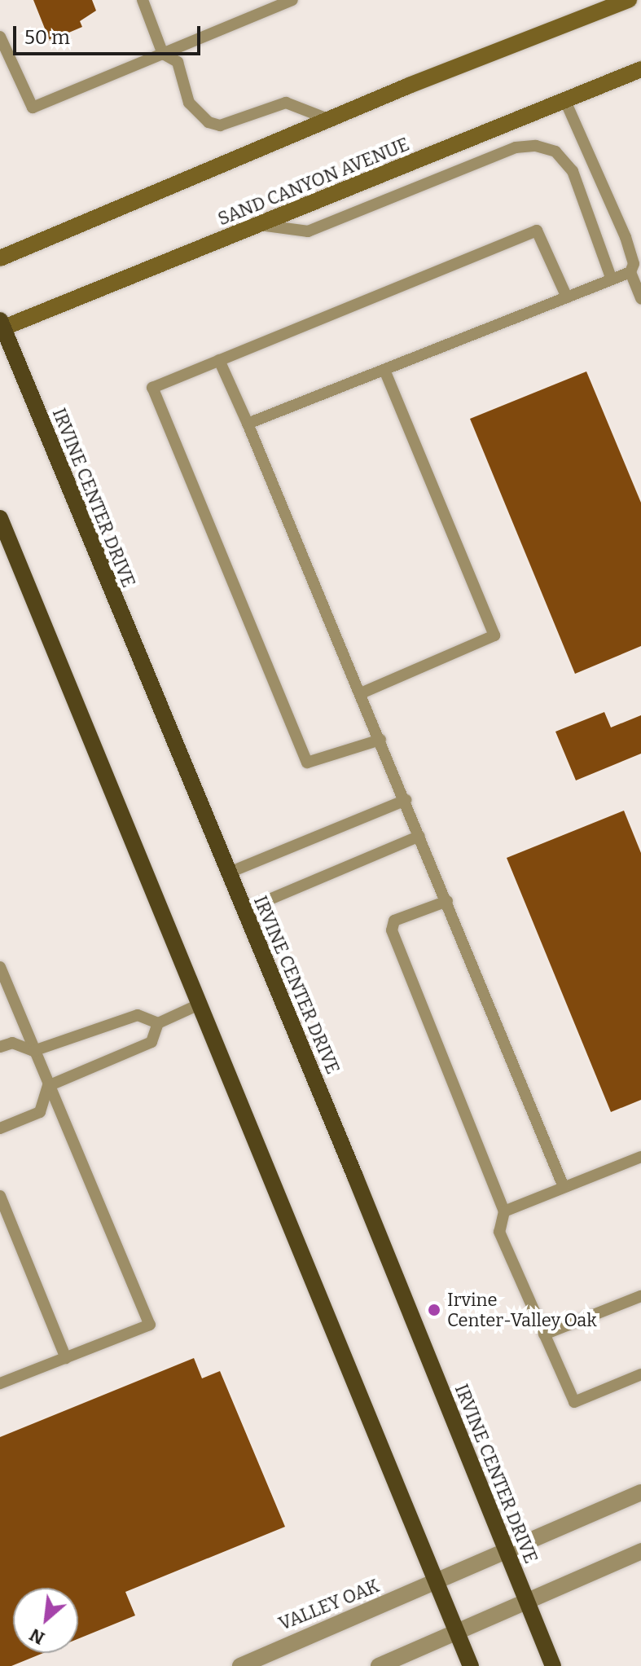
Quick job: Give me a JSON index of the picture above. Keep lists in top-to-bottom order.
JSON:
{
  "streets": {
    "main road": ["SAND CANYON AVENUE", "IRVINE CENTER DRIVE"],
    "street": ["VALLEY OAK"]
  },
  "crossings": [
    ["SAND CANYON AVENUE", "IRVINE CENTER DRIVE"],
    ["IRVINE CENTER DRIVE", "VALLEY OAK"]
  ],
  "places": ["Irvine Center-Valley Oak"],
  "scale_bar": "50 m",
  "north": "bottom left"
}
